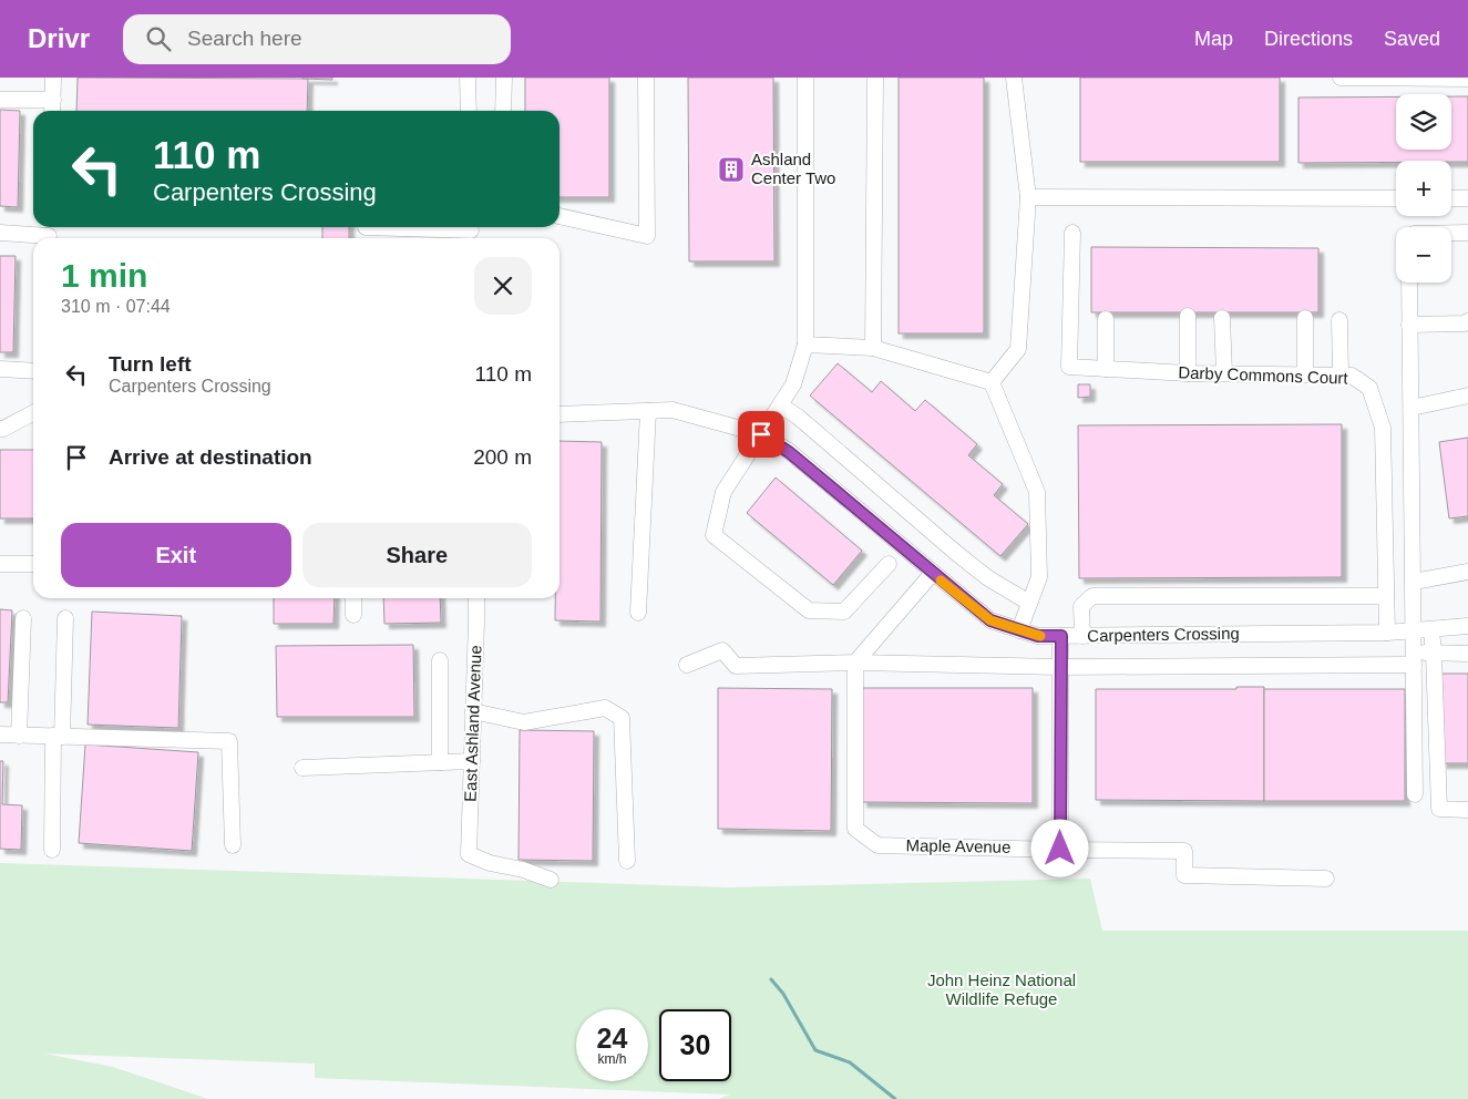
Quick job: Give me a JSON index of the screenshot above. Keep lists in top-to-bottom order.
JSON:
{
  "streets": {
    "street": [
      "Darby Commons Court",
      "Carpenters Crossing",
      "East Ashland Avenue",
      "Maple Avenue"
    ]
  },
  "crossings": [
    ["Darby Commons Court", "Carpenters Crossing"]
  ],
  "parks": ["John Heinz National Wildlife Refuge"],
  "places": {
    "building": ["Ashland Center Two"]
  },
  "page": {
    "header": "Drivr",
    "search": "Search here",
    "nav": ["Map", "Directions", "Saved"],
    "map_buttons": ["+", "−"],
    "turn": ["110 m", "Carpenters Crossing"],
    "heading": ["1 min", "310 m · 07:44"],
    "list": [
      {
        "name": "Turn left",
        "note": "Carpenters Crossing",
        "value": "110 m"
      },
      {
        "name": "Arrive at destination",
        "value": "200 m"
      }
    ],
    "buttons": ["Exit", "Share"],
    "speed": "24 km/h",
    "limit": "30"
  }
}
